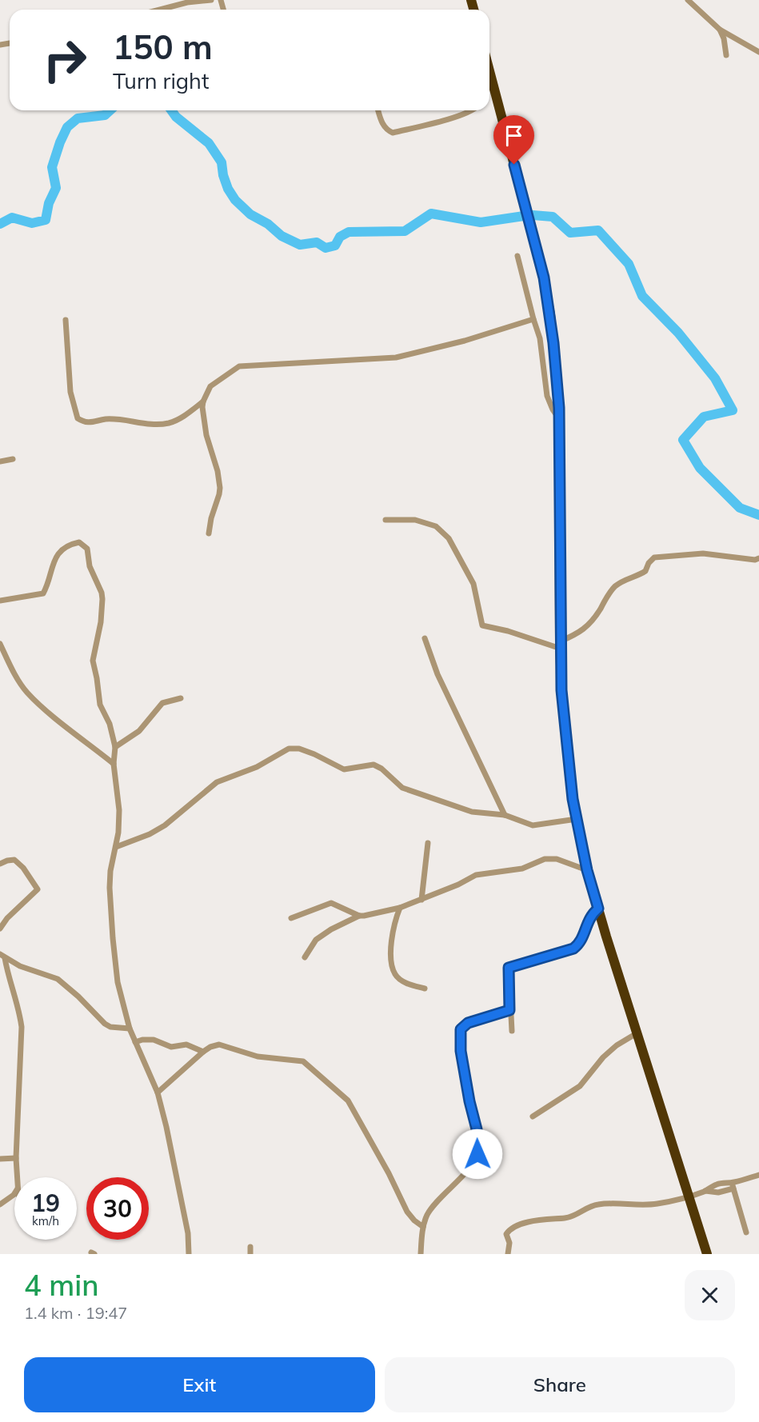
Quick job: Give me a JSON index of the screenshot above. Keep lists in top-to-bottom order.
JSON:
{
  "page": {
    "turn": ["150 m", "Turn right"],
    "speed": "19 km/h",
    "limit": "30",
    "heading": ["4 min", "1.4 km · 19:47"],
    "buttons": ["Exit", "Share"]
  }
}
